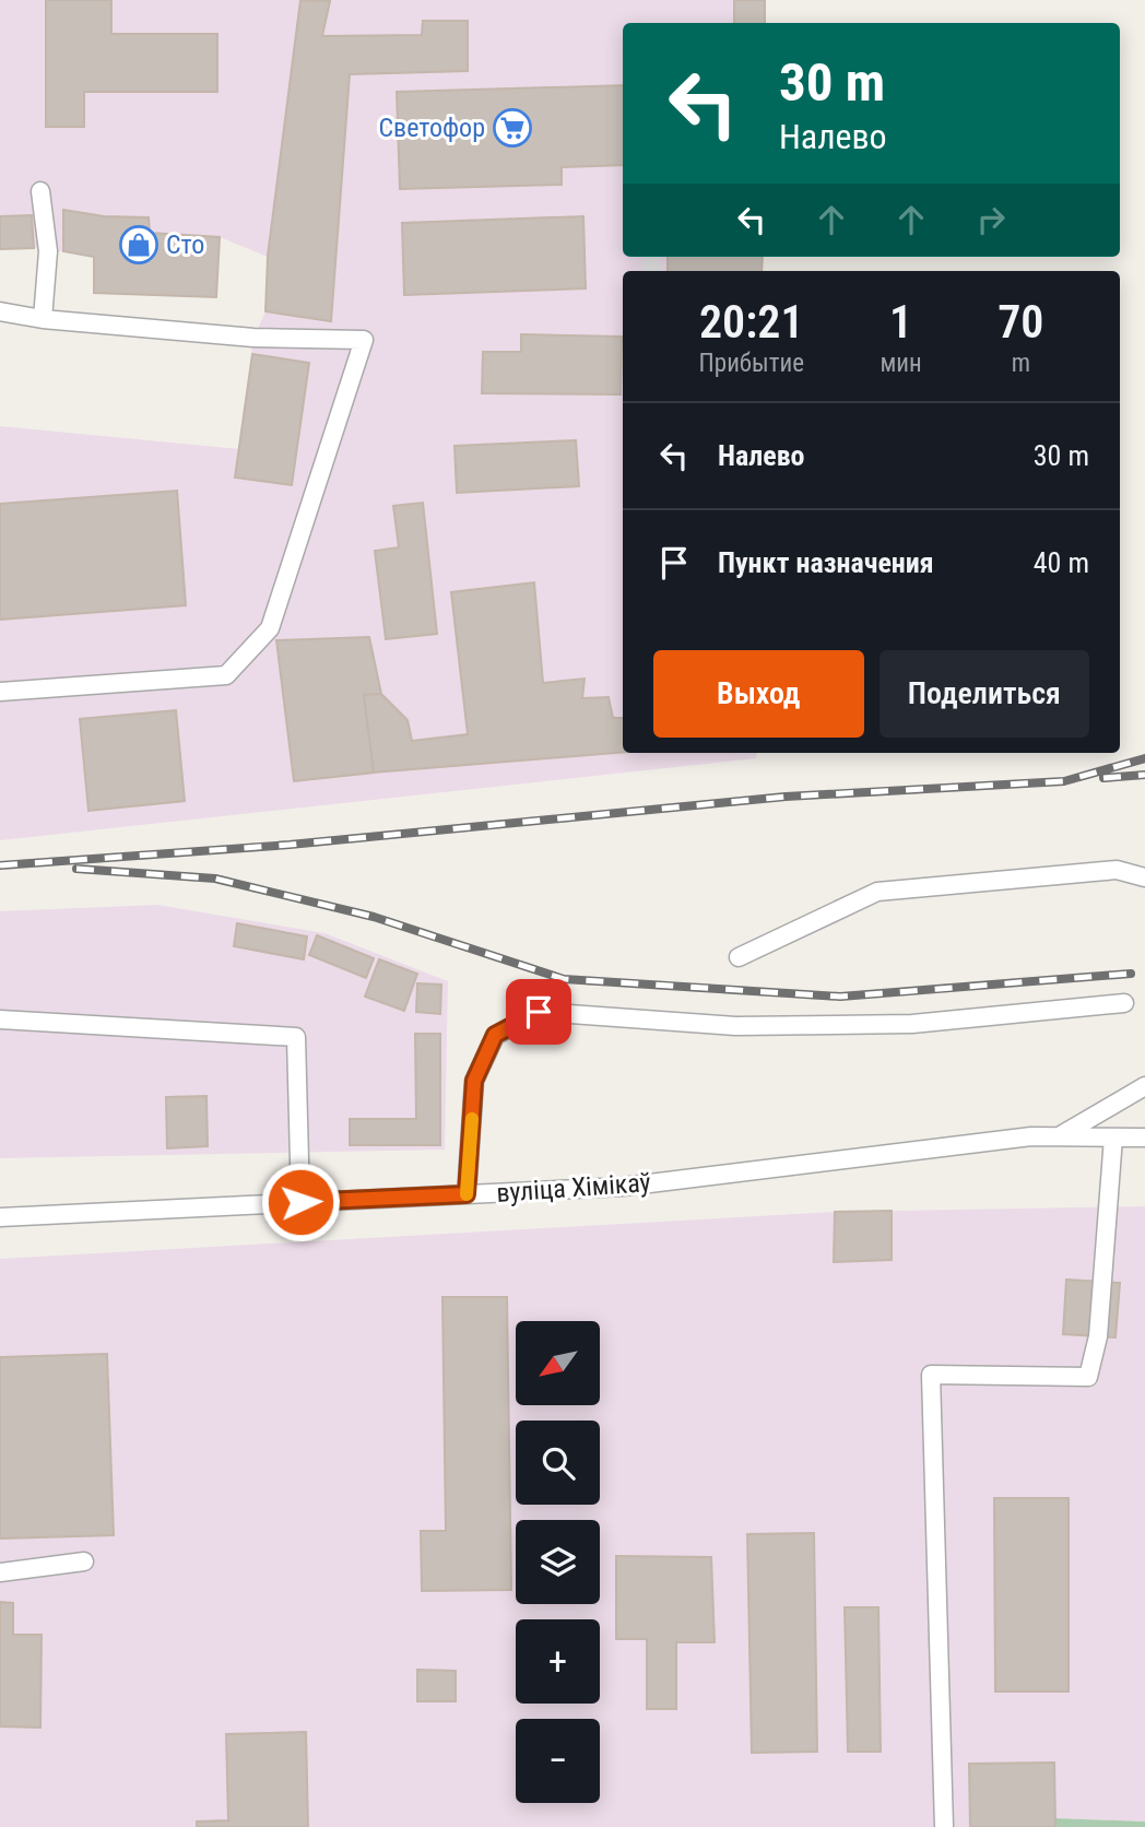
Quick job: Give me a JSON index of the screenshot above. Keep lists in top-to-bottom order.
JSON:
{
  "streets": {
    "lane": ["вуліца Хімікаў"]
  },
  "places": {
    "supermarket": ["Светофор"],
    "shop": ["Сто"]
  },
  "north": "bottom left",
  "page": {
    "turn": ["30 m", "Налево"],
    "eta": [
      "20:21",
      "Прибытие",
      "1",
      "мин",
      "70",
      "m"
    ],
    "list": [
      {
        "name": "Налево",
        "value": "30 m"
      },
      {
        "name": "Пункт назначения",
        "value": "40 m"
      }
    ],
    "buttons": ["Выход", "Поделиться"],
    "map_buttons": ["+", "−"]
  }
}
